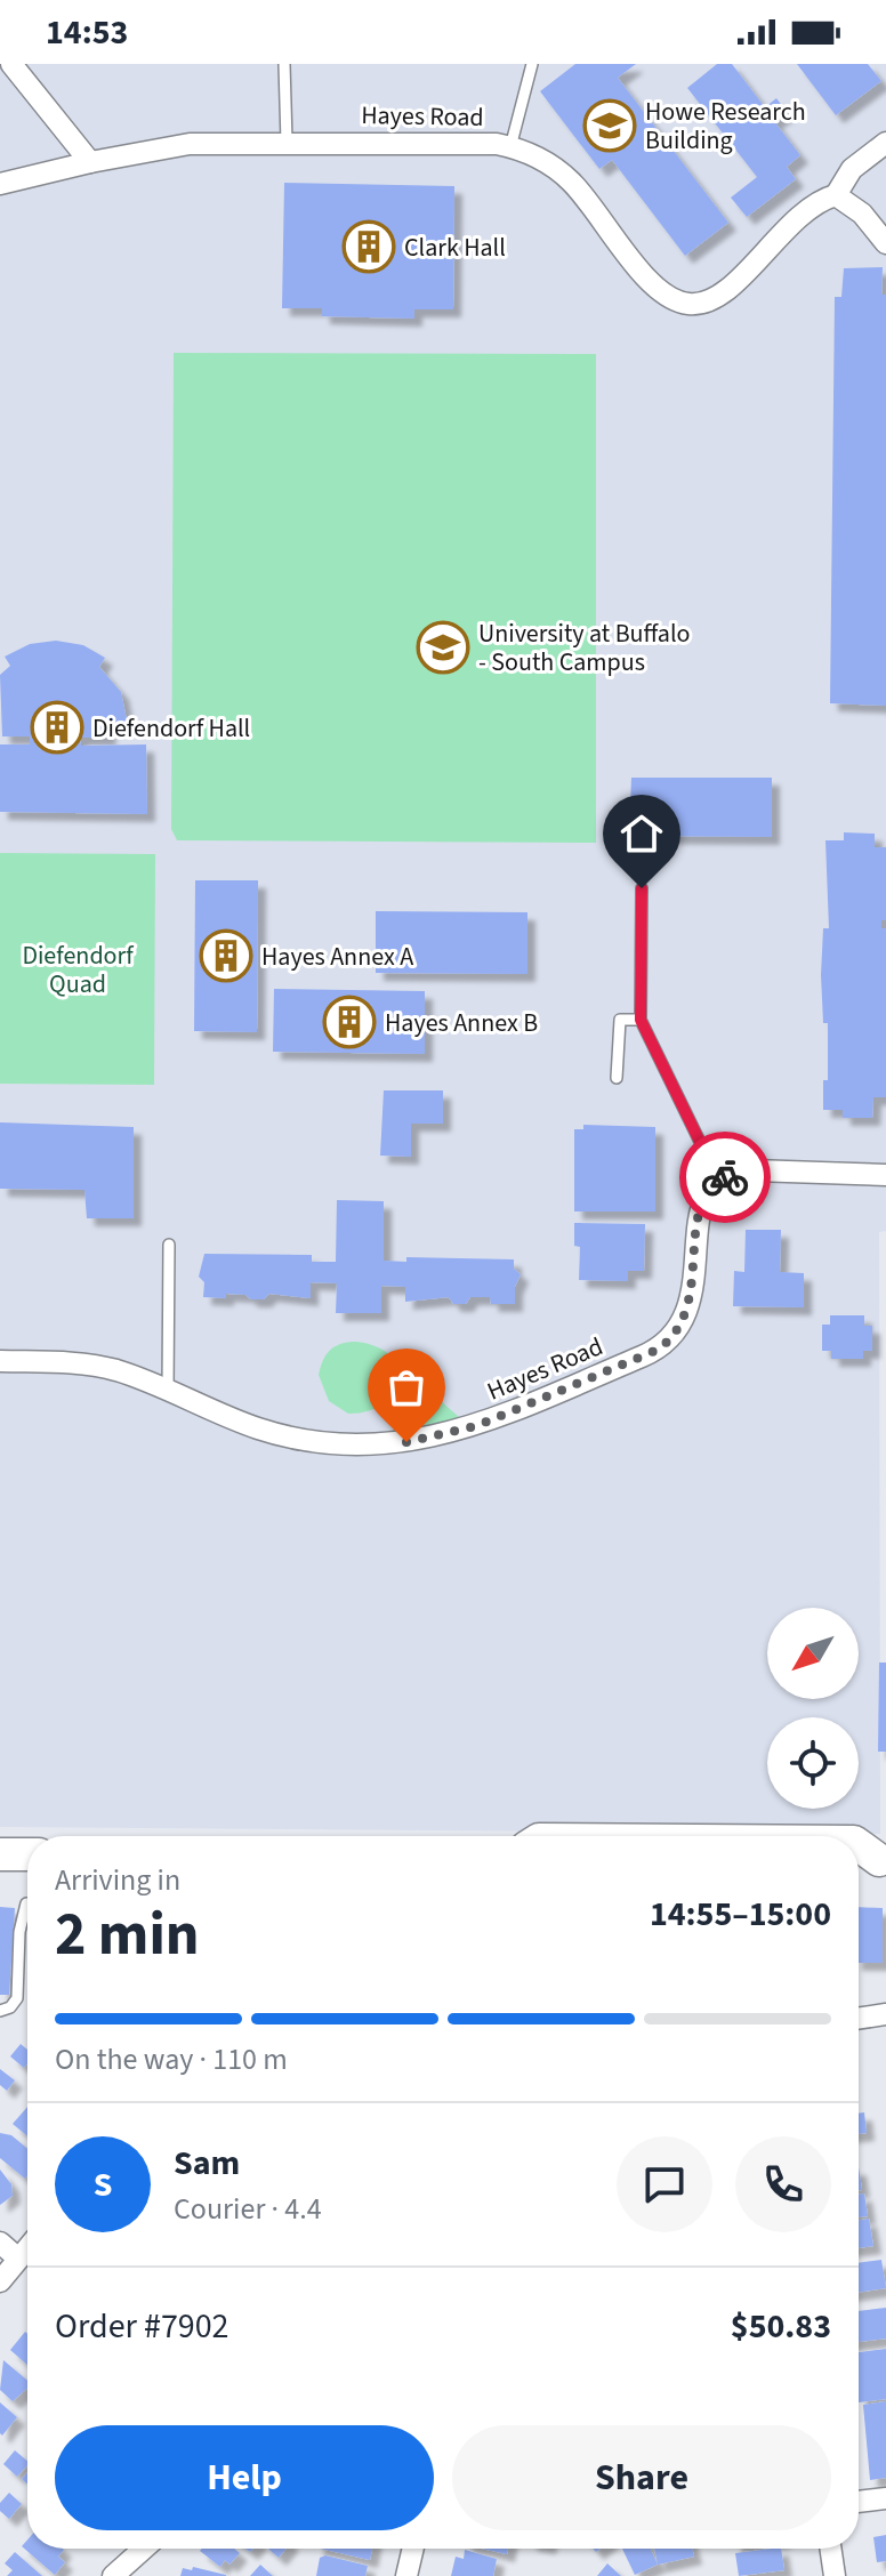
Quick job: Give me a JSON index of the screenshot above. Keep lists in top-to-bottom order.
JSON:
{
  "streets": {
    "street": ["Hayes Road"]
  },
  "parks": ["Diefendorf Quad"],
  "places": {
    "school or university": ["Howe Research Building", "University at Buffalo - South Campus"],
    "building": [
      "Clark Hall",
      "Diefendorf Hall",
      "Hayes Annex A",
      "Hayes Annex B"
    ]
  },
  "north": "bottom left",
  "page": {
    "status": "14:53",
    "heading": ["2 min", "Arriving in", "14:55–15:00"],
    "panel": [
      "Sam",
      "Courier · 4.4",
      "Order #7902",
      "$50.83"
    ],
    "bar": "On the way · 110 m",
    "round": "S",
    "buttons": ["Help", "Share"]
  }
}
